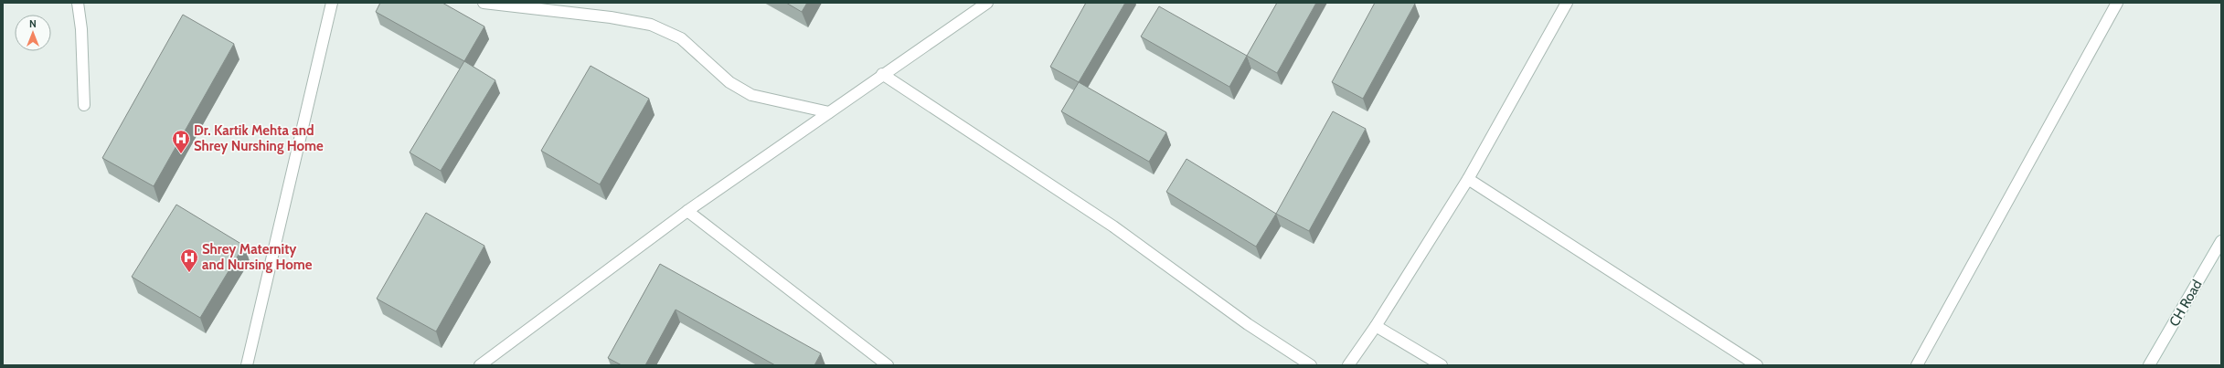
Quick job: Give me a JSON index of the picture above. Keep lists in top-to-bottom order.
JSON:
{
  "streets": {
    "street": ["CH Road"]
  },
  "places": {
    "hospital": ["Dr. Kartik Mehta and Shrey Nurshing Home", "Shrey Maternity and Nursing Home"]
  },
  "north": "top"
}
